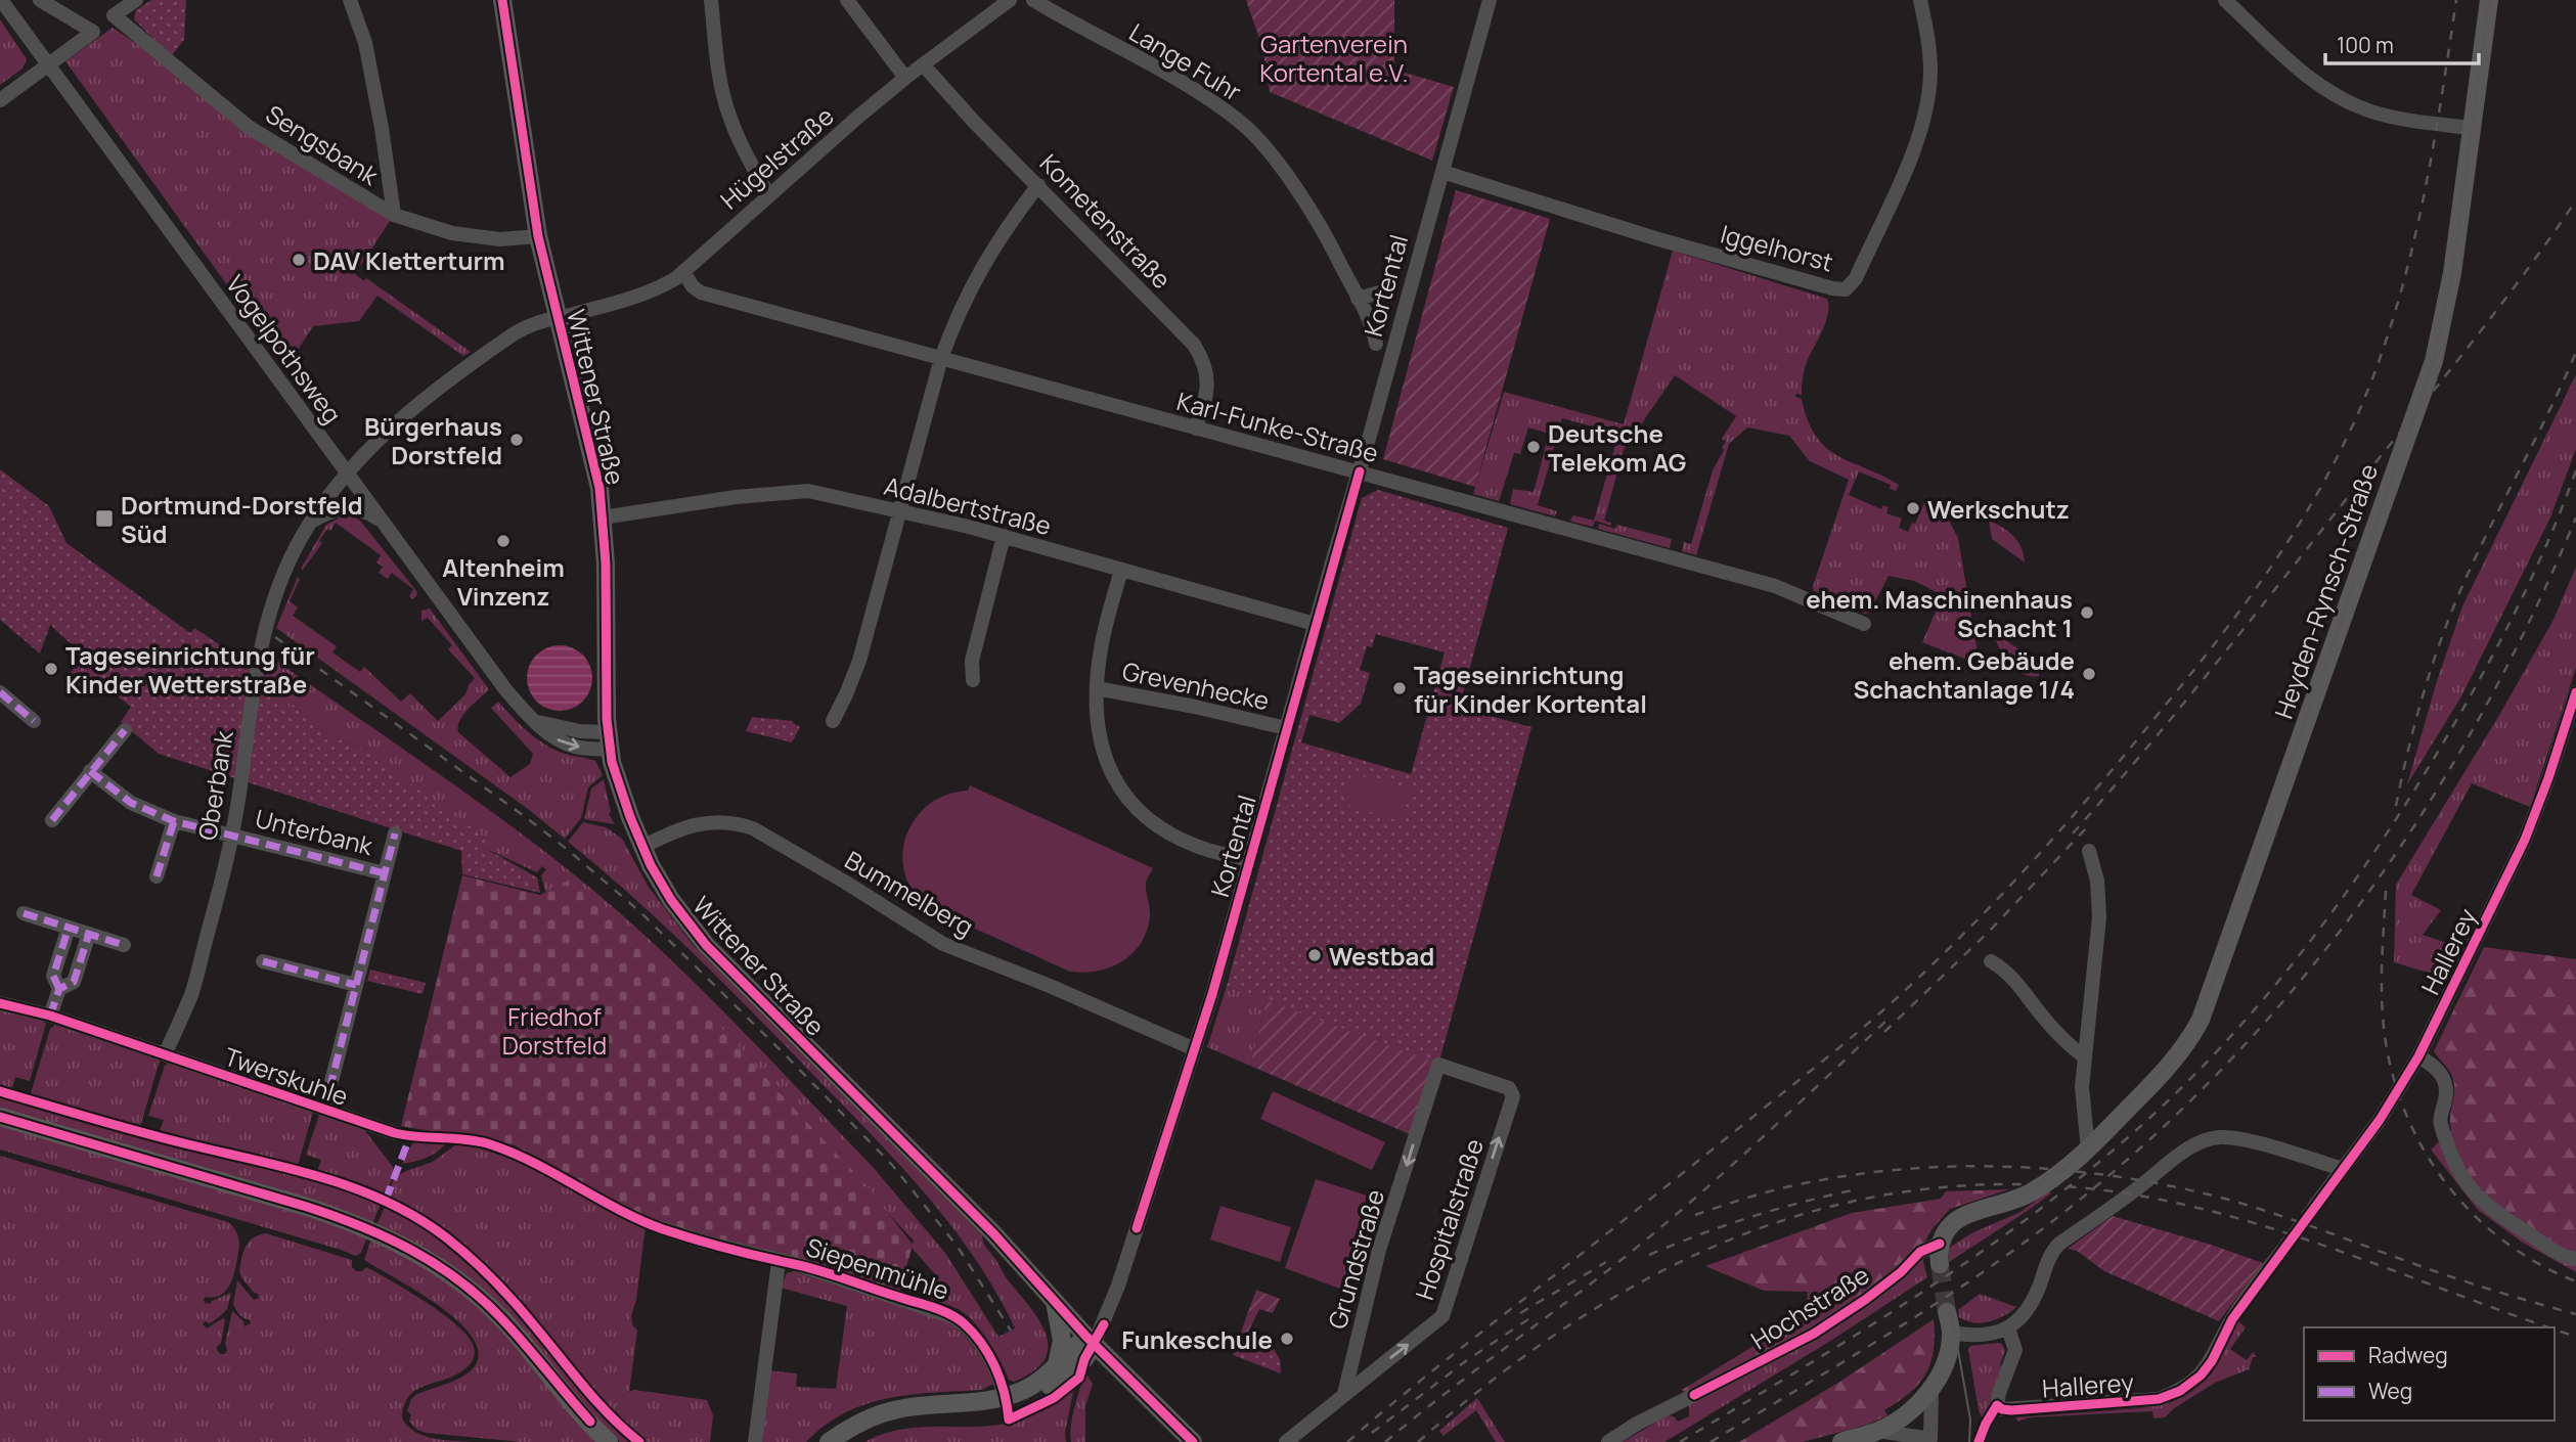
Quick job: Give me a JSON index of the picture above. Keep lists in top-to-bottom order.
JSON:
{
  "streets": {
    "main road": ["Kortental", "Wittener Straße", "Heyden-Rynsch-Straße"],
    "street": [
      "Lange Fuhr",
      "Sengsbank",
      "Hügelstraße",
      "Kometenstraße",
      "Iggelhorst",
      "Vogelpothsweg",
      "Karl-Funke-Straße",
      "Adalbertstraße",
      "Grevenhecke",
      "Oberbank",
      "Unterbank",
      "Bummelberg",
      "Hallerey",
      "Twerskuhle",
      "Hospitalstraße",
      "Grundstraße",
      "Siepenmühle",
      "Hochstraße"
    ]
  },
  "crossings": [
    ["Sengsbank", "Wittener Straße"],
    ["Hügelstraße", "Kometenstraße"],
    ["Hügelstraße", "Wittener Straße"],
    ["Hügelstraße", "Karl-Funke-Straße"],
    ["Hügelstraße", "Oberbank"],
    ["Kometenstraße", "Karl-Funke-Straße"],
    ["Iggelhorst", "Kortental"],
    ["Kortental", "Wittener Straße"],
    ["Kortental", "Karl-Funke-Straße"],
    ["Kortental", "Adalbertstraße"],
    ["Kortental", "Grevenhecke"],
    ["Kortental", "Bummelberg"],
    ["Kortental", "Siepenmühle"],
    ["Vogelpothsweg", "Wittener Straße"],
    ["Vogelpothsweg", "Oberbank"],
    ["Wittener Straße", "Adalbertstraße"],
    ["Wittener Straße", "Oberbank"],
    ["Wittener Straße", "Bummelberg"],
    ["Heyden-Rynsch-Straße", "Hochstraße"],
    ["Oberbank", "Unterbank"],
    ["Oberbank", "Twerskuhle"],
    ["Unterbank", "Twerskuhle"],
    ["Hospitalstraße", "Grundstraße"]
  ],
  "one_way": ["Grundstraße"],
  "parks": ["Gartenverein Kortental e.V.", "Friedhof Dorstfeld"],
  "places": {
    "other": [
      "DAV Kletterturm",
      "Bürgerhaus Dorstfeld",
      "Deutsche Telekom AG",
      "Werkschutz",
      "Altenheim Vinzenz",
      "ehem. Maschinenhaus Schacht 1",
      "Tageseinrichtung für Kinder Wetterstraße",
      "ehem. Gebäude Schachtanlage 1/4",
      "Tageseinrichtung für Kinder Kortental",
      "Westbad",
      "Funkeschule"
    ],
    "transit": ["Dortmund-Dorstfeld Süd"]
  },
  "legend": ["Radweg", "Weg"],
  "scale_bar": "100 m"
}
